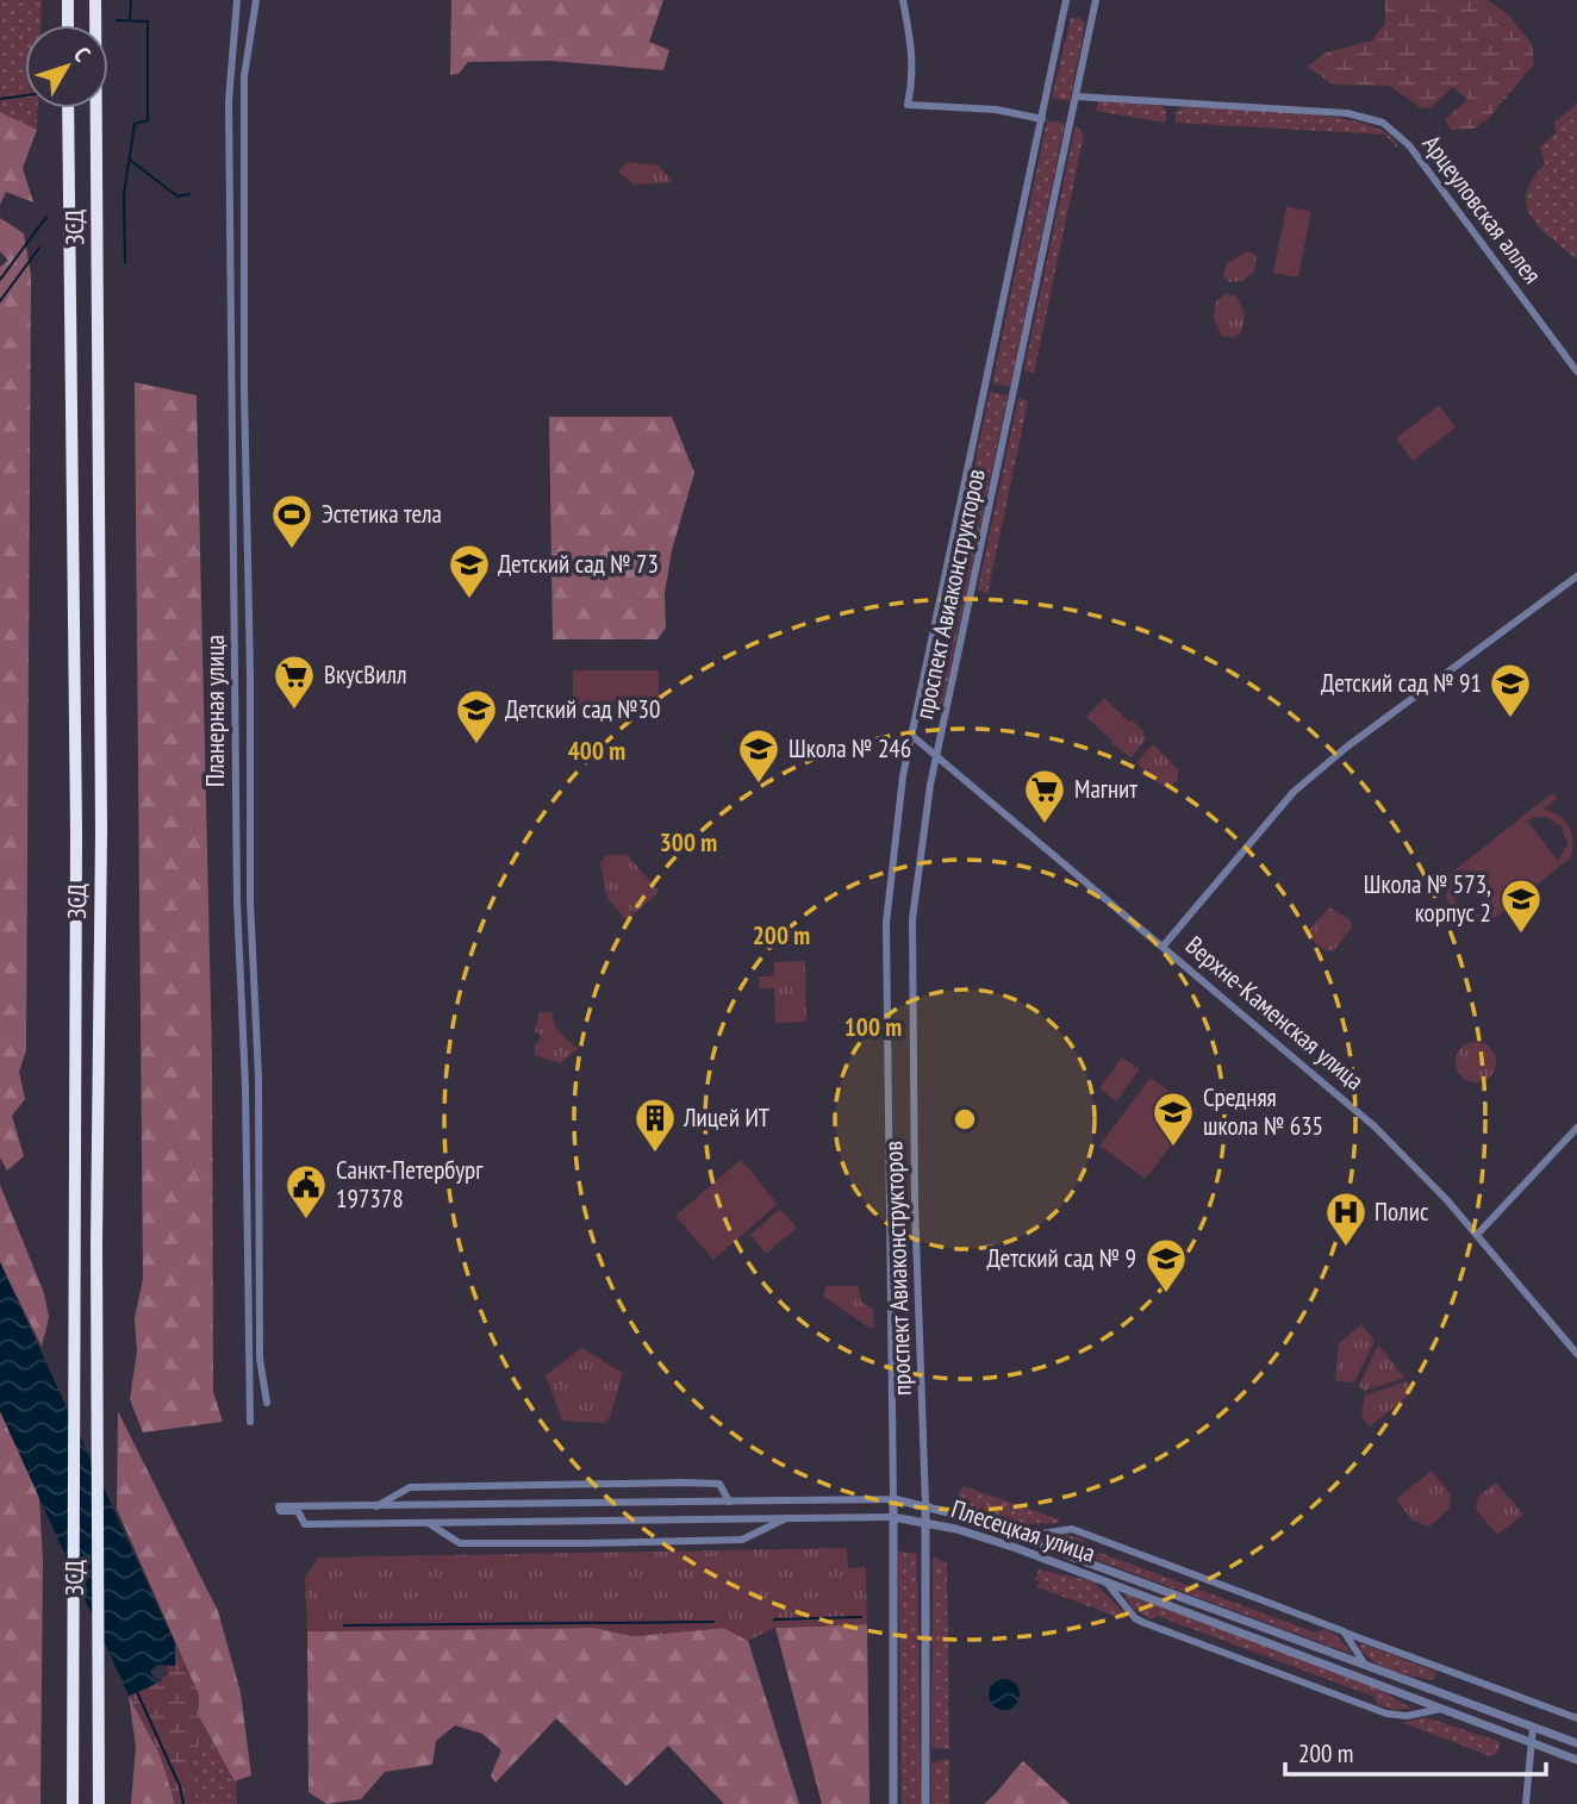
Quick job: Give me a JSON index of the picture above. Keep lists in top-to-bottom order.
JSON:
{
  "streets": {
    "highway": ["ЗСД"],
    "street": [
      "Арцеуловская аллея",
      "проспект Авиаконструкторов",
      "Планерная улица",
      "Верхне-Каменская улица",
      "Плесецкая улица"
    ]
  },
  "crossings": [
    ["Арцеуловская аллея", "проспект Авиаконструкторов"],
    ["проспект Авиаконструкторов", "Верхне-Каменская улица"],
    ["проспект Авиаконструкторов", "Плесецкая улица"]
  ],
  "places": {
    "sports": ["Эстетика тела"],
    "school or university": [
      "Детский сад № 73",
      "Детский сад № 91",
      "Детский сад №30",
      "Школа № 246",
      "Школа № 573, корпус 2",
      "Средняя школа № 635",
      "Детский сад № 9"
    ],
    "supermarket": ["ВкусВилл", "Магнит"],
    "building": ["Лицей ИТ"],
    "public building": ["Санкт-Петербург 197378"],
    "hospital": ["Полис"]
  },
  "scale_bar": "200 m",
  "north": "top right",
  "rings": [
    "400 m",
    "300 m",
    "200 m",
    "100 m"
  ]
}
